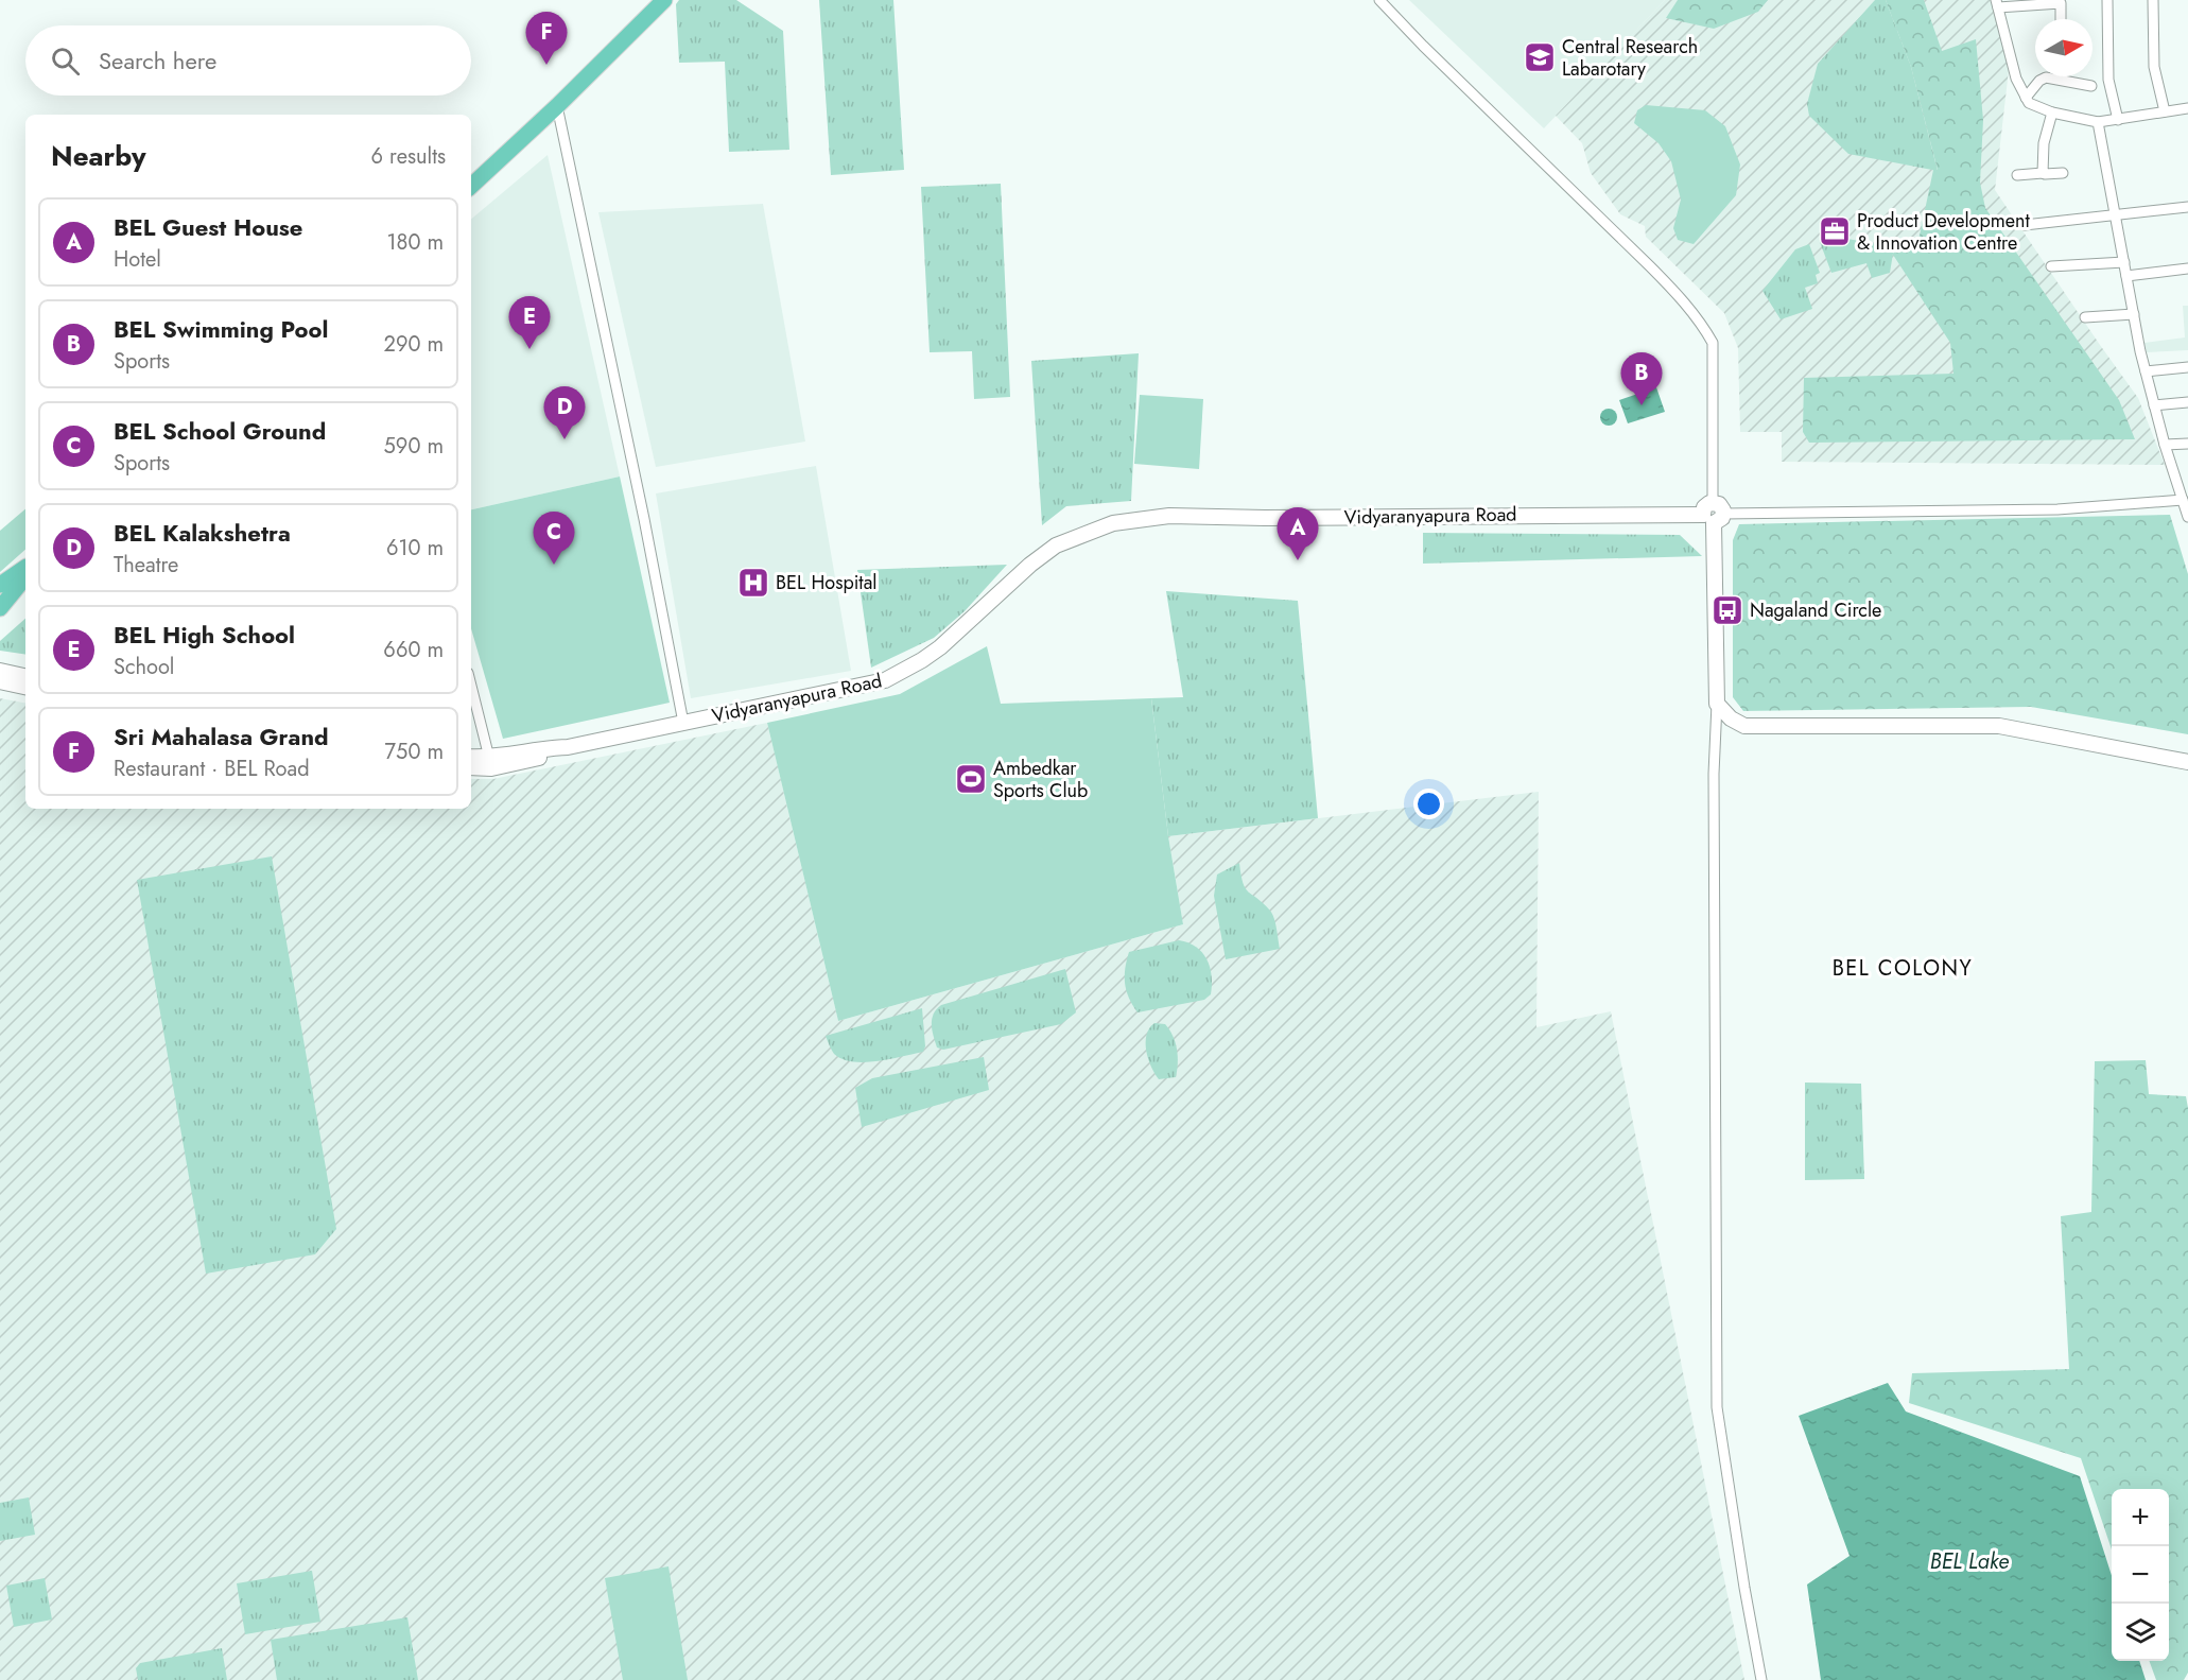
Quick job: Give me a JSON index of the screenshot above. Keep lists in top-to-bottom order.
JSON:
{
  "streets": {
    "main road": ["Vidyaranyapura Road"]
  },
  "districts": ["BEL COLONY"],
  "water": ["BEL Lake"],
  "places": {
    "school or university": ["Central Research Labarotary"],
    "office": ["Product Development & Innovation Centre"],
    "hospital": ["BEL Hospital"],
    "bus stop": ["Nagaland Circle"],
    "sports": ["Ambedkar Sports Club"]
  },
  "north": "right",
  "page": {
    "pins": [
      "F",
      "E",
      "B",
      "D",
      "A",
      "C"
    ],
    "search": "Search here",
    "heading": ["Nearby", "6 results"],
    "list": [
      {
        "mark": "A",
        "name": "BEL Guest House",
        "note": "Hotel",
        "value": "180 m"
      },
      {
        "mark": "B",
        "name": "BEL Swimming Pool",
        "note": "Sports",
        "value": "290 m"
      },
      {
        "mark": "C",
        "name": "BEL School Ground",
        "note": "Sports",
        "value": "590 m"
      },
      {
        "mark": "D",
        "name": "BEL Kalakshetra",
        "note": "Theatre",
        "value": "610 m"
      },
      {
        "mark": "E",
        "name": "BEL High School",
        "note": "School",
        "value": "660 m"
      },
      {
        "mark": "F",
        "name": "Sri Mahalasa Grand",
        "note": "Restaurant · BEL Road",
        "value": "750 m"
      }
    ],
    "map_buttons": ["+", "−"]
  }
}
